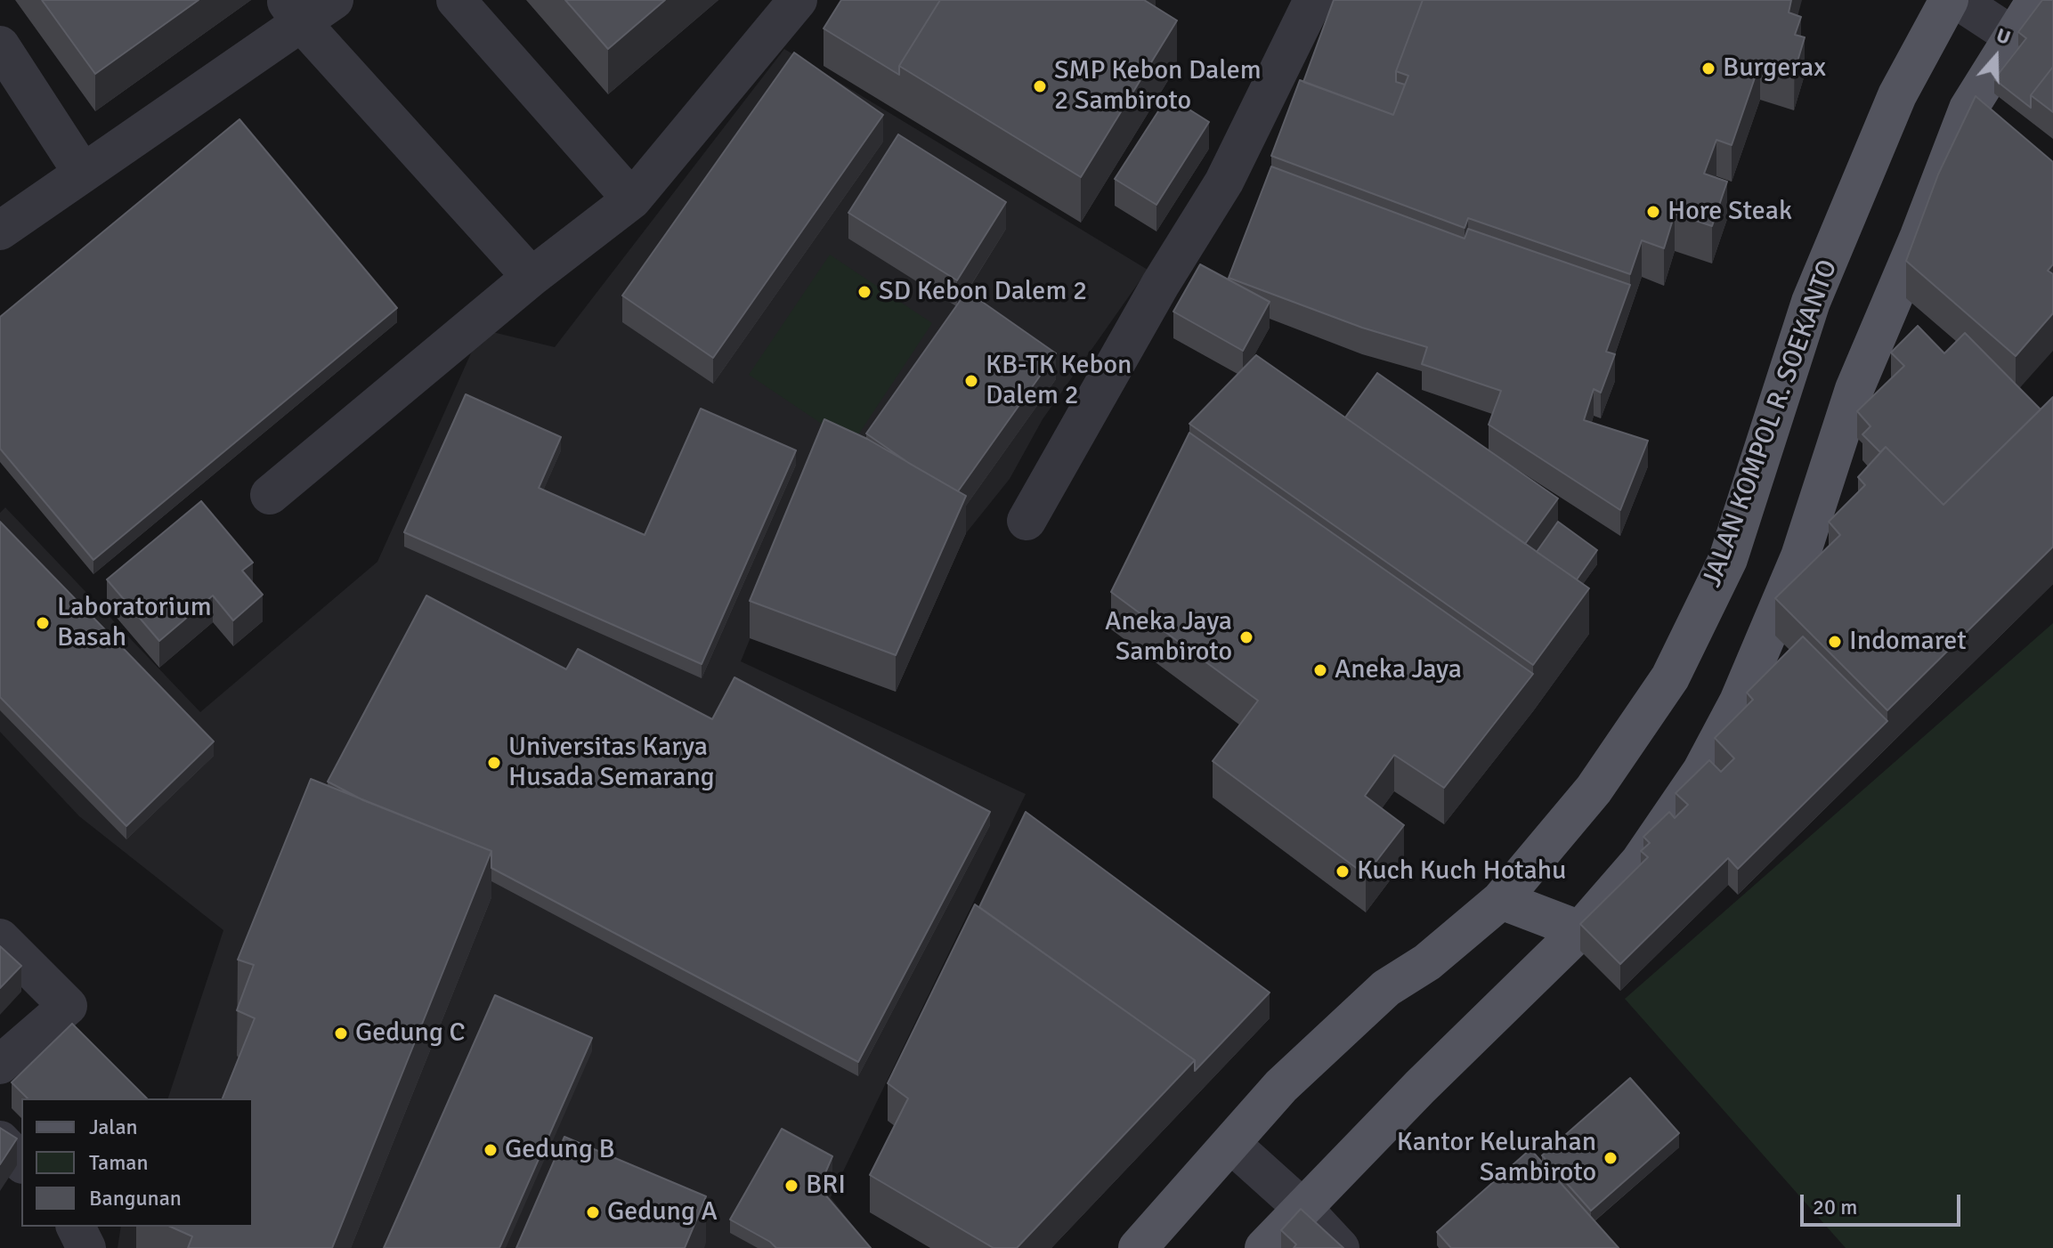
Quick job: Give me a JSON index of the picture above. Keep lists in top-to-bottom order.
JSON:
{
  "streets": {
    "main road": ["JALAN KOMPOL R. SOEKANTO"]
  },
  "places": [
    "Burgerax",
    "SMP Kebon Dalem 2 Sambiroto",
    "Hore Steak",
    "SD Kebon Dalem 2",
    "KB-TK Kebon Dalem 2",
    "Laboratorium Basah",
    "Aneka Jaya Sambiroto",
    "Indomaret",
    "Aneka Jaya",
    "Universitas Karya Husada Semarang",
    "Kuch Kuch Hotahu",
    "Gedung C",
    "Gedung B",
    "Kantor Kelurahan Sambiroto",
    "BRI",
    "Gedung A"
  ],
  "legend": ["Jalan", "Taman", "Bangunan"],
  "scale_bar": "20 m",
  "north": "top"
}
